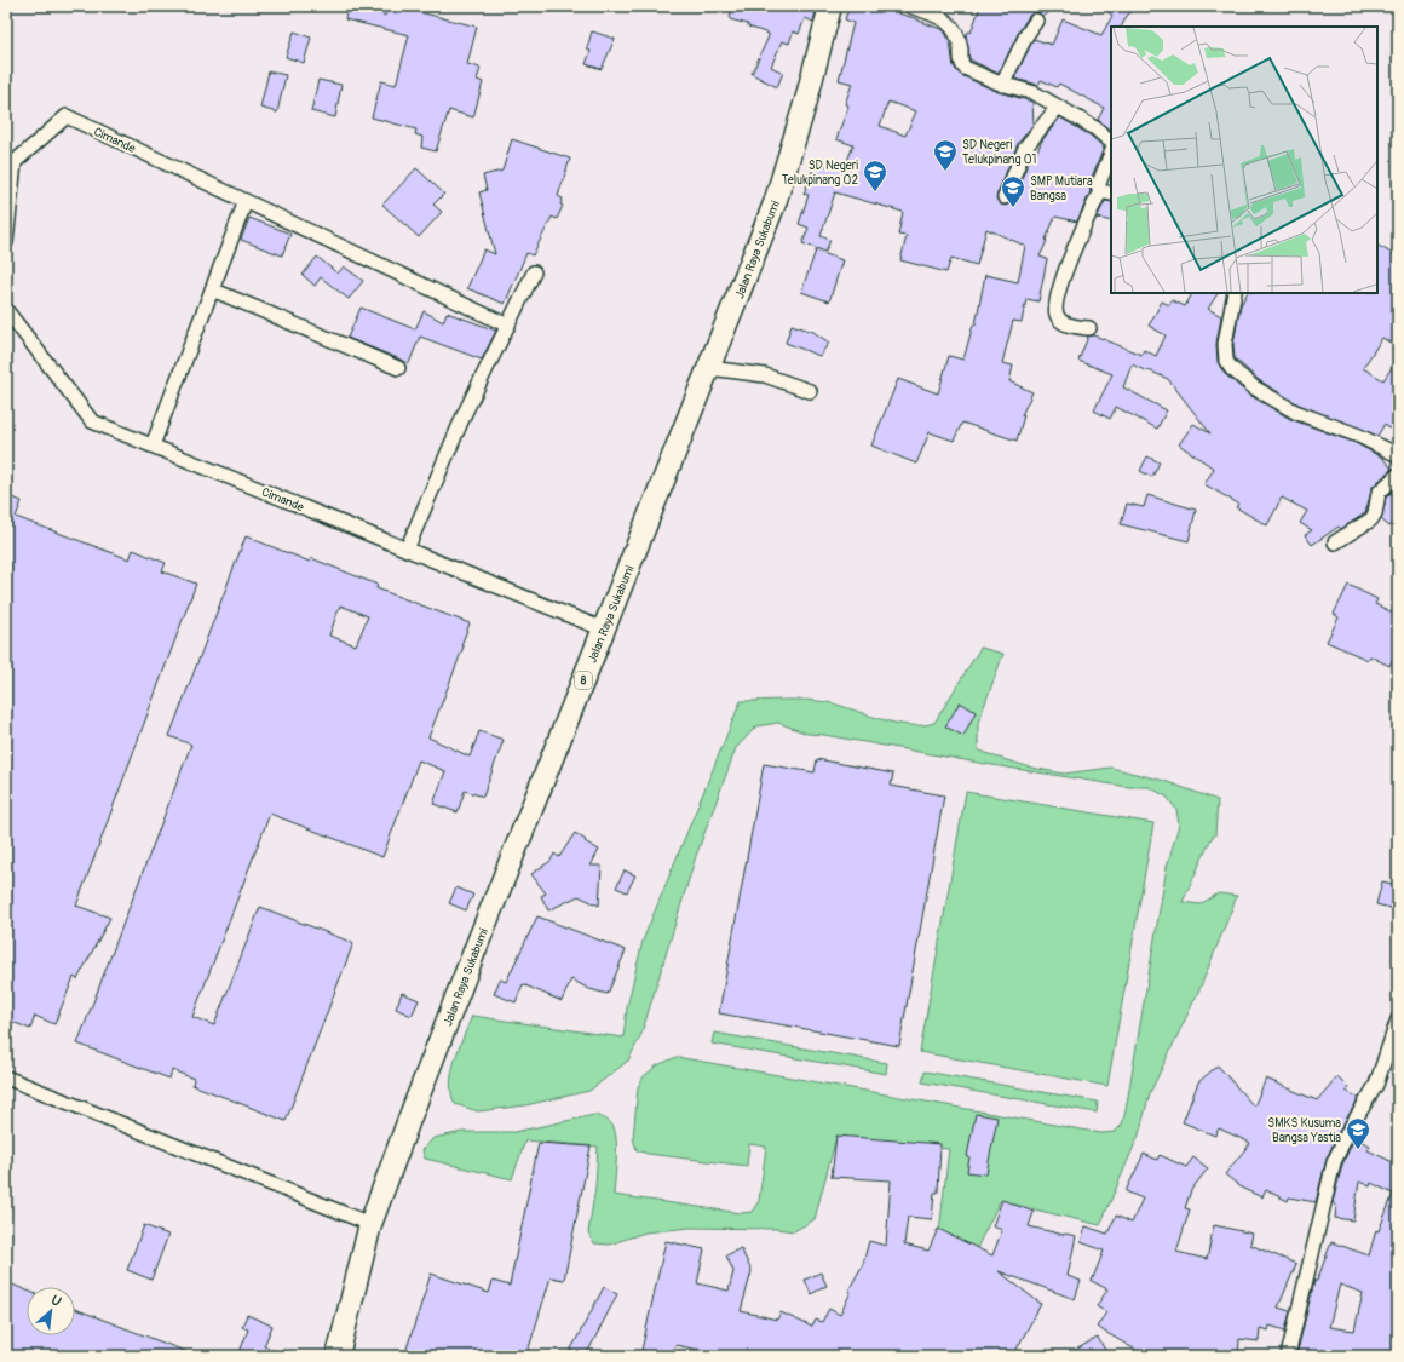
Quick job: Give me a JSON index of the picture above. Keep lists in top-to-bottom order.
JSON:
{
  "streets": {
    "highway": ["Jalan Raya Sukabumi", "8"],
    "street": ["Cimande"]
  },
  "crossings": [
    ["Cimande", "Jalan Raya Sukabumi"]
  ],
  "places": {
    "school or university": [
      "SD Negeri Telukpinang 01",
      "SD Negeri Telukpinang 02",
      "SMP Mutiara Bangsa",
      "SMKS Kusuma Bangsa Yastia"
    ]
  },
  "north": "top right"
}
